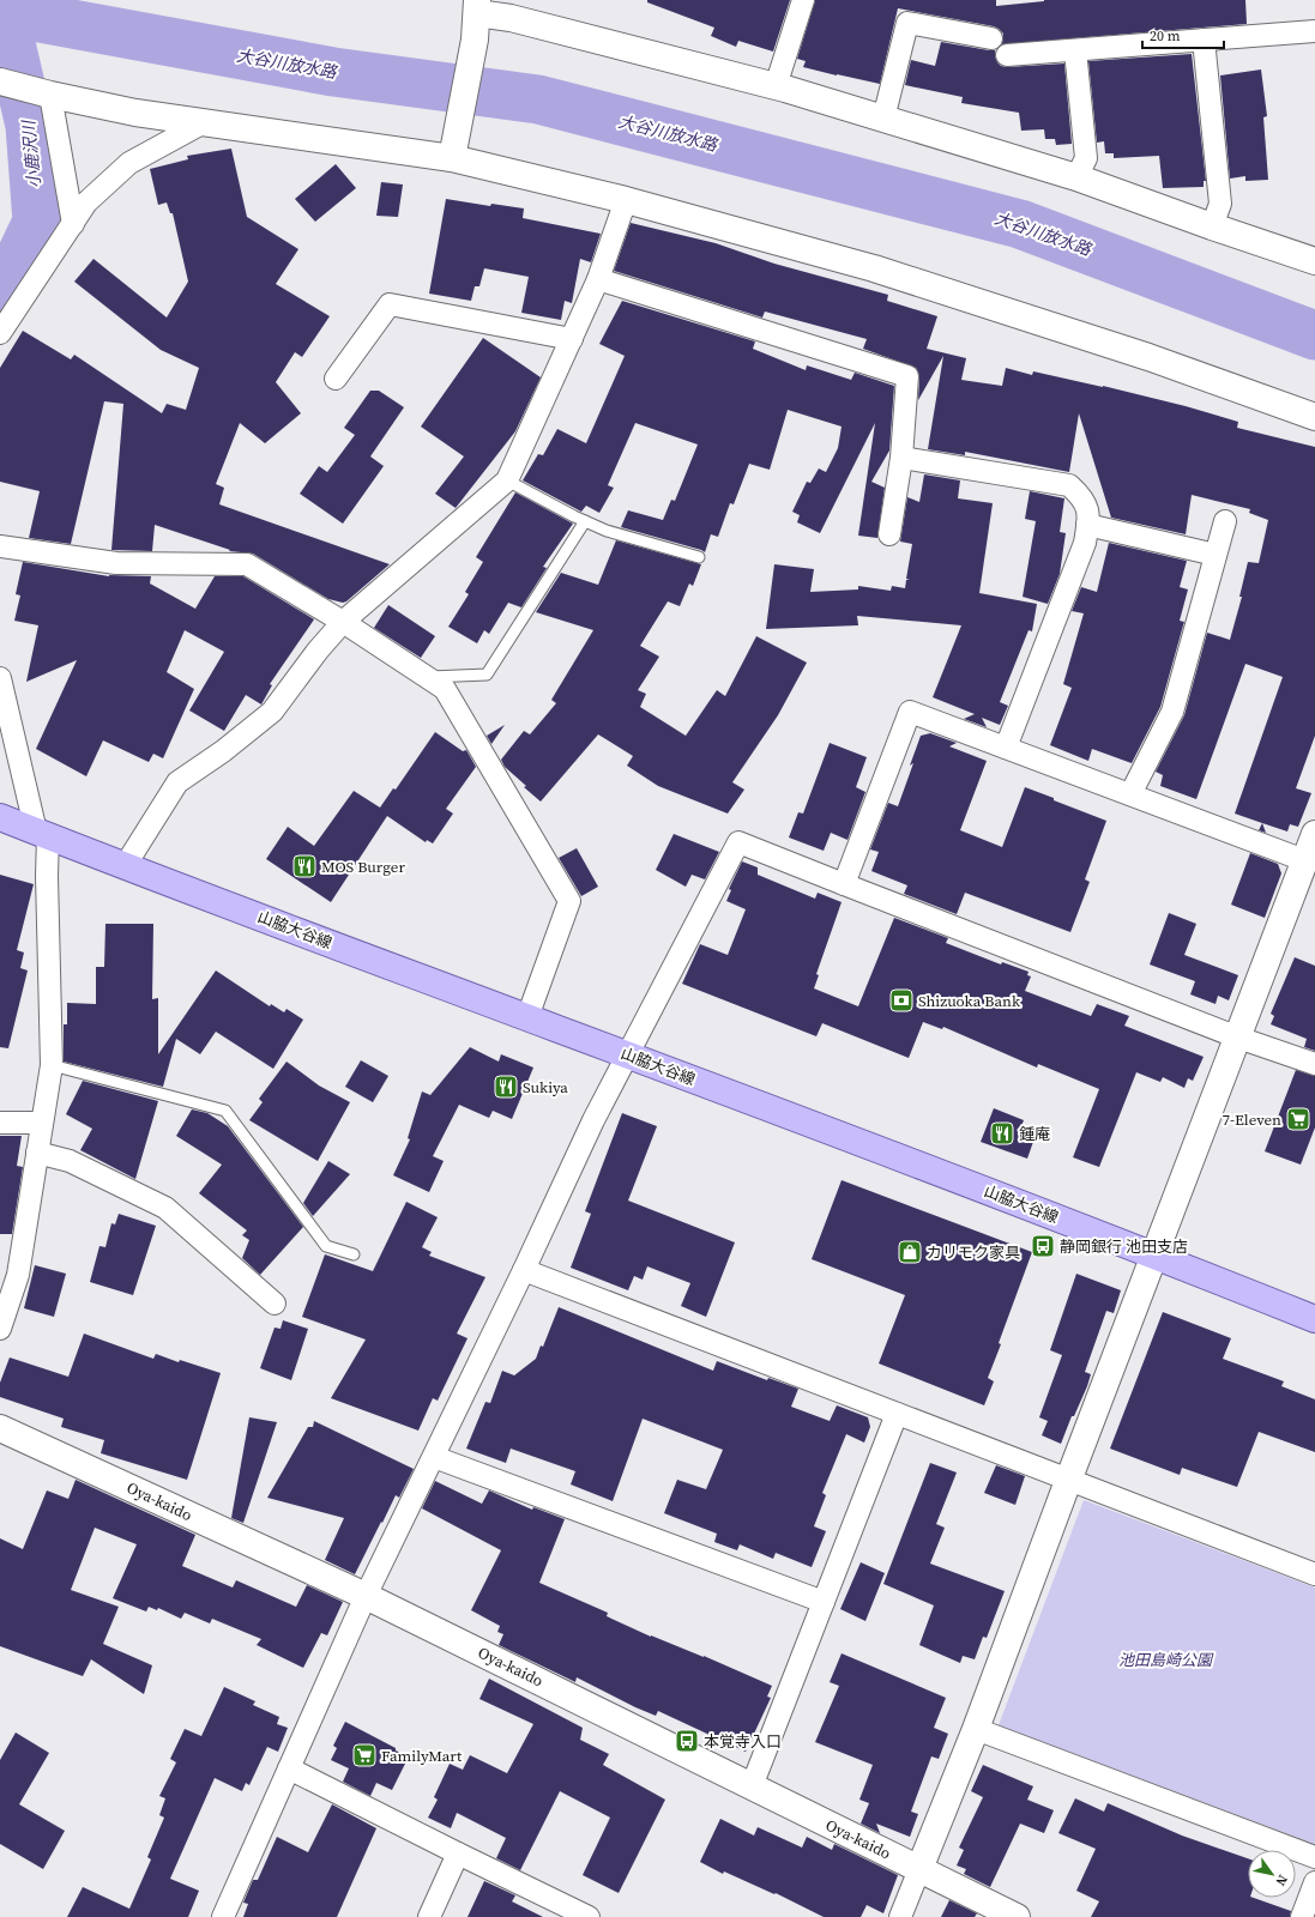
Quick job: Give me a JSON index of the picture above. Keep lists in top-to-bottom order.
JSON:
{
  "streets": {
    "main road": ["山脇大谷線"],
    "street": ["Oya-kaido"]
  },
  "water": ["大谷川放水路", "小鹿沢川"],
  "parks": ["池田島崎公園"],
  "places": {
    "restaurant": ["MOS Burger", "Sukiya", "鍾庵"],
    "bank": ["Shizuoka Bank"],
    "supermarket": ["7-Eleven", "FamilyMart"],
    "bus stop": ["静岡銀行 池田支店", "本覚寺入口"],
    "shop": ["カリモク家具"]
  },
  "scale_bar": "20 m",
  "north": "bottom right"
}
